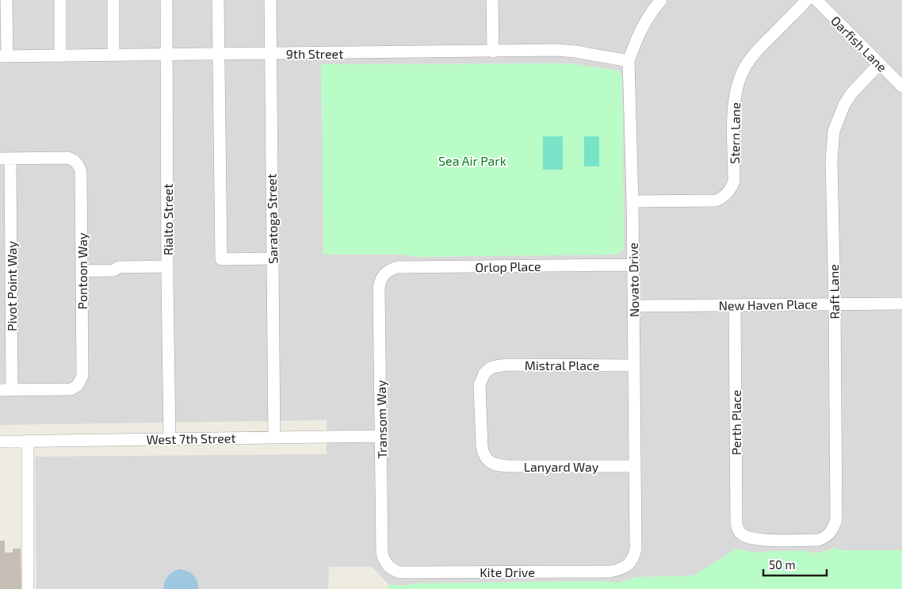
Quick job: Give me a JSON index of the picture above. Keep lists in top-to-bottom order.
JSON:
{
  "streets": {
    "street": [
      "Oarfish Lane",
      "9th Street",
      "Stern Lane",
      "Saratoga Street",
      "Rialto Street",
      "Orlop Place",
      "Pontoon Way",
      "Novato Drive",
      "Pivot Point Way",
      "Raft Lane",
      "New Haven Place",
      "Mistral Place",
      "Transom Way",
      "Perth Place",
      "West 7th Street",
      "Lanyard Way",
      "Kite Drive"
    ]
  },
  "crossings": [
    ["Oarfish Lane", "Raft Lane"],
    ["9th Street", "Saratoga Street"],
    ["9th Street", "Rialto Street"],
    ["9th Street", "Novato Drive"],
    ["Stern Lane", "Novato Drive"],
    ["Saratoga Street", "West 7th Street"],
    ["Rialto Street", "West 7th Street"],
    ["Orlop Place", "Novato Drive"],
    ["Orlop Place", "Transom Way"],
    ["Pontoon Way", "Pivot Point Way"],
    ["Novato Drive", "New Haven Place"],
    ["Novato Drive", "Mistral Place"],
    ["Novato Drive", "Lanyard Way"],
    ["Novato Drive", "Kite Drive"],
    ["Raft Lane", "New Haven Place"],
    ["Raft Lane", "Perth Place"],
    ["New Haven Place", "Perth Place"],
    ["Mistral Place", "Lanyard Way"],
    ["Transom Way", "West 7th Street"],
    ["Transom Way", "Kite Drive"]
  ],
  "parks": ["Sea Air Park"],
  "scale_bar": "50 m"
}
